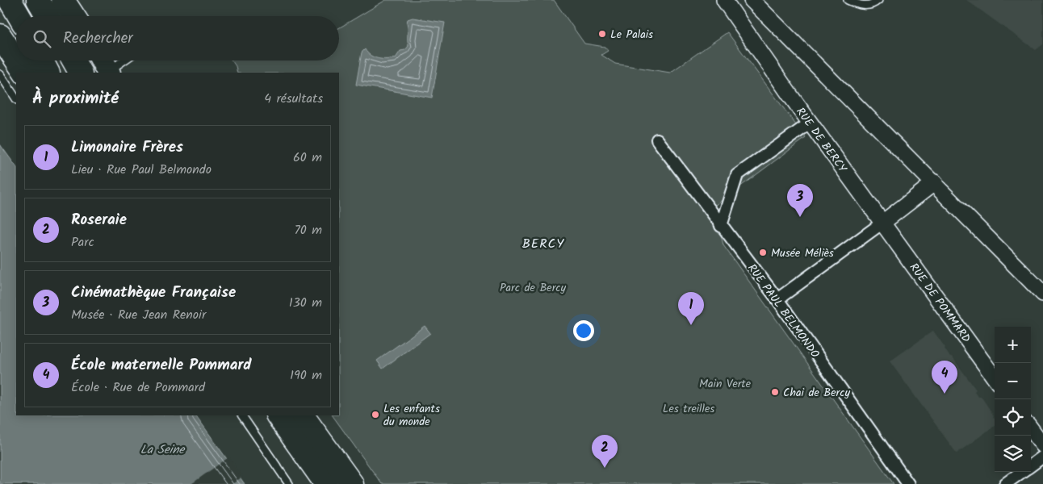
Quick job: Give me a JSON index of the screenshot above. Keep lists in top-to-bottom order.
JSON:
{
  "streets": {
    "street": ["RUE DE BERCY", "RUE DE POMMARD", "RUE PAUL BELMONDO"]
  },
  "crossings": [
    ["RUE DE BERCY", "RUE DE POMMARD"]
  ],
  "districts": ["BERCY"],
  "water": ["La Seine"],
  "parks": ["Parc de Bercy", "Main Verte", "Les treilles"],
  "places": [
    "Le Palais",
    "Musée Méliès",
    "Chai de Bercy",
    "Les enfants du monde"
  ],
  "page": {
    "search": "Rechercher",
    "heading": ["À proximité", "4 résultats"],
    "list": [
      {
        "mark": "1",
        "name": "Limonaire Frères",
        "note": "Lieu · Rue Paul Belmondo",
        "value": "60 m"
      },
      {
        "mark": "2",
        "name": "Roseraie",
        "note": "Parc",
        "value": "70 m"
      },
      {
        "mark": "3",
        "name": "Cinémathèque Française",
        "note": "Musée · Rue Jean Renoir",
        "value": "130 m"
      },
      {
        "mark": "4",
        "name": "École maternelle Pommard",
        "note": "École · Rue de Pommard",
        "value": "190 m"
      }
    ],
    "pins": [
      "3",
      "1",
      "4",
      "2"
    ],
    "map_buttons": ["+", "−"]
  }
}
